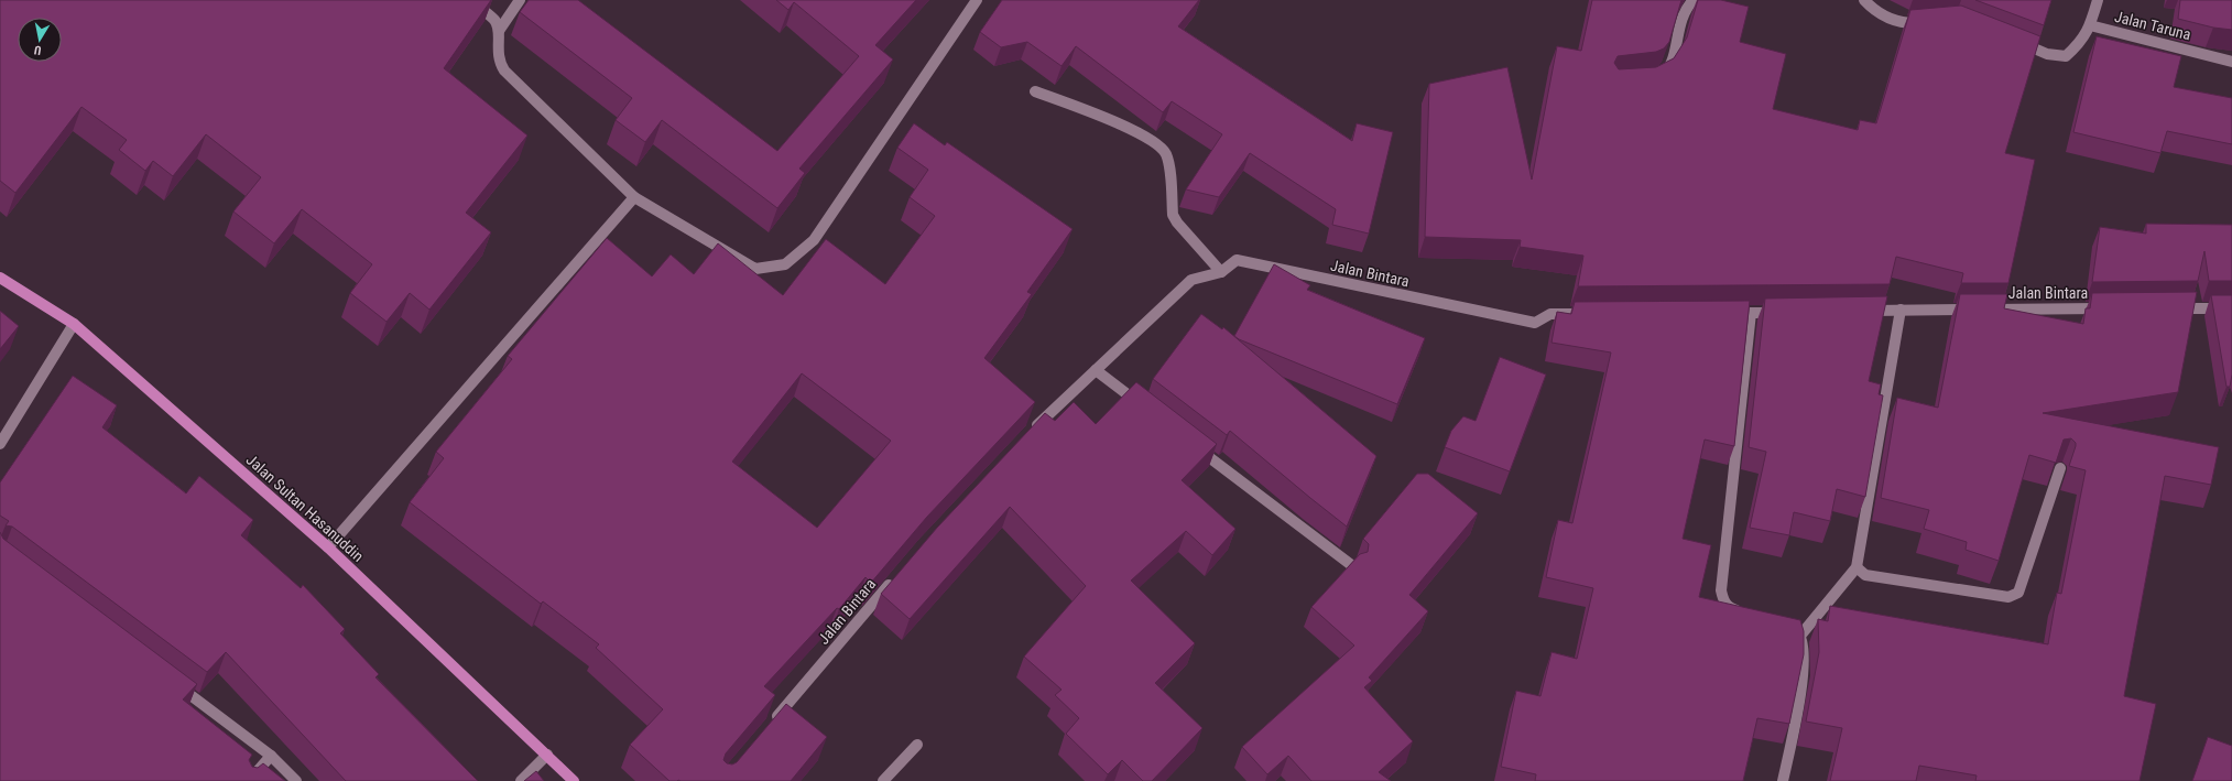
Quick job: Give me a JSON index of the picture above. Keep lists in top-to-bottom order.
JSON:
{
  "streets": {
    "main road": ["Jalan Sultan Hasanuddin"],
    "street": ["Jalan Taruna", "Jalan Bintara"]
  },
  "north": "bottom"
}
